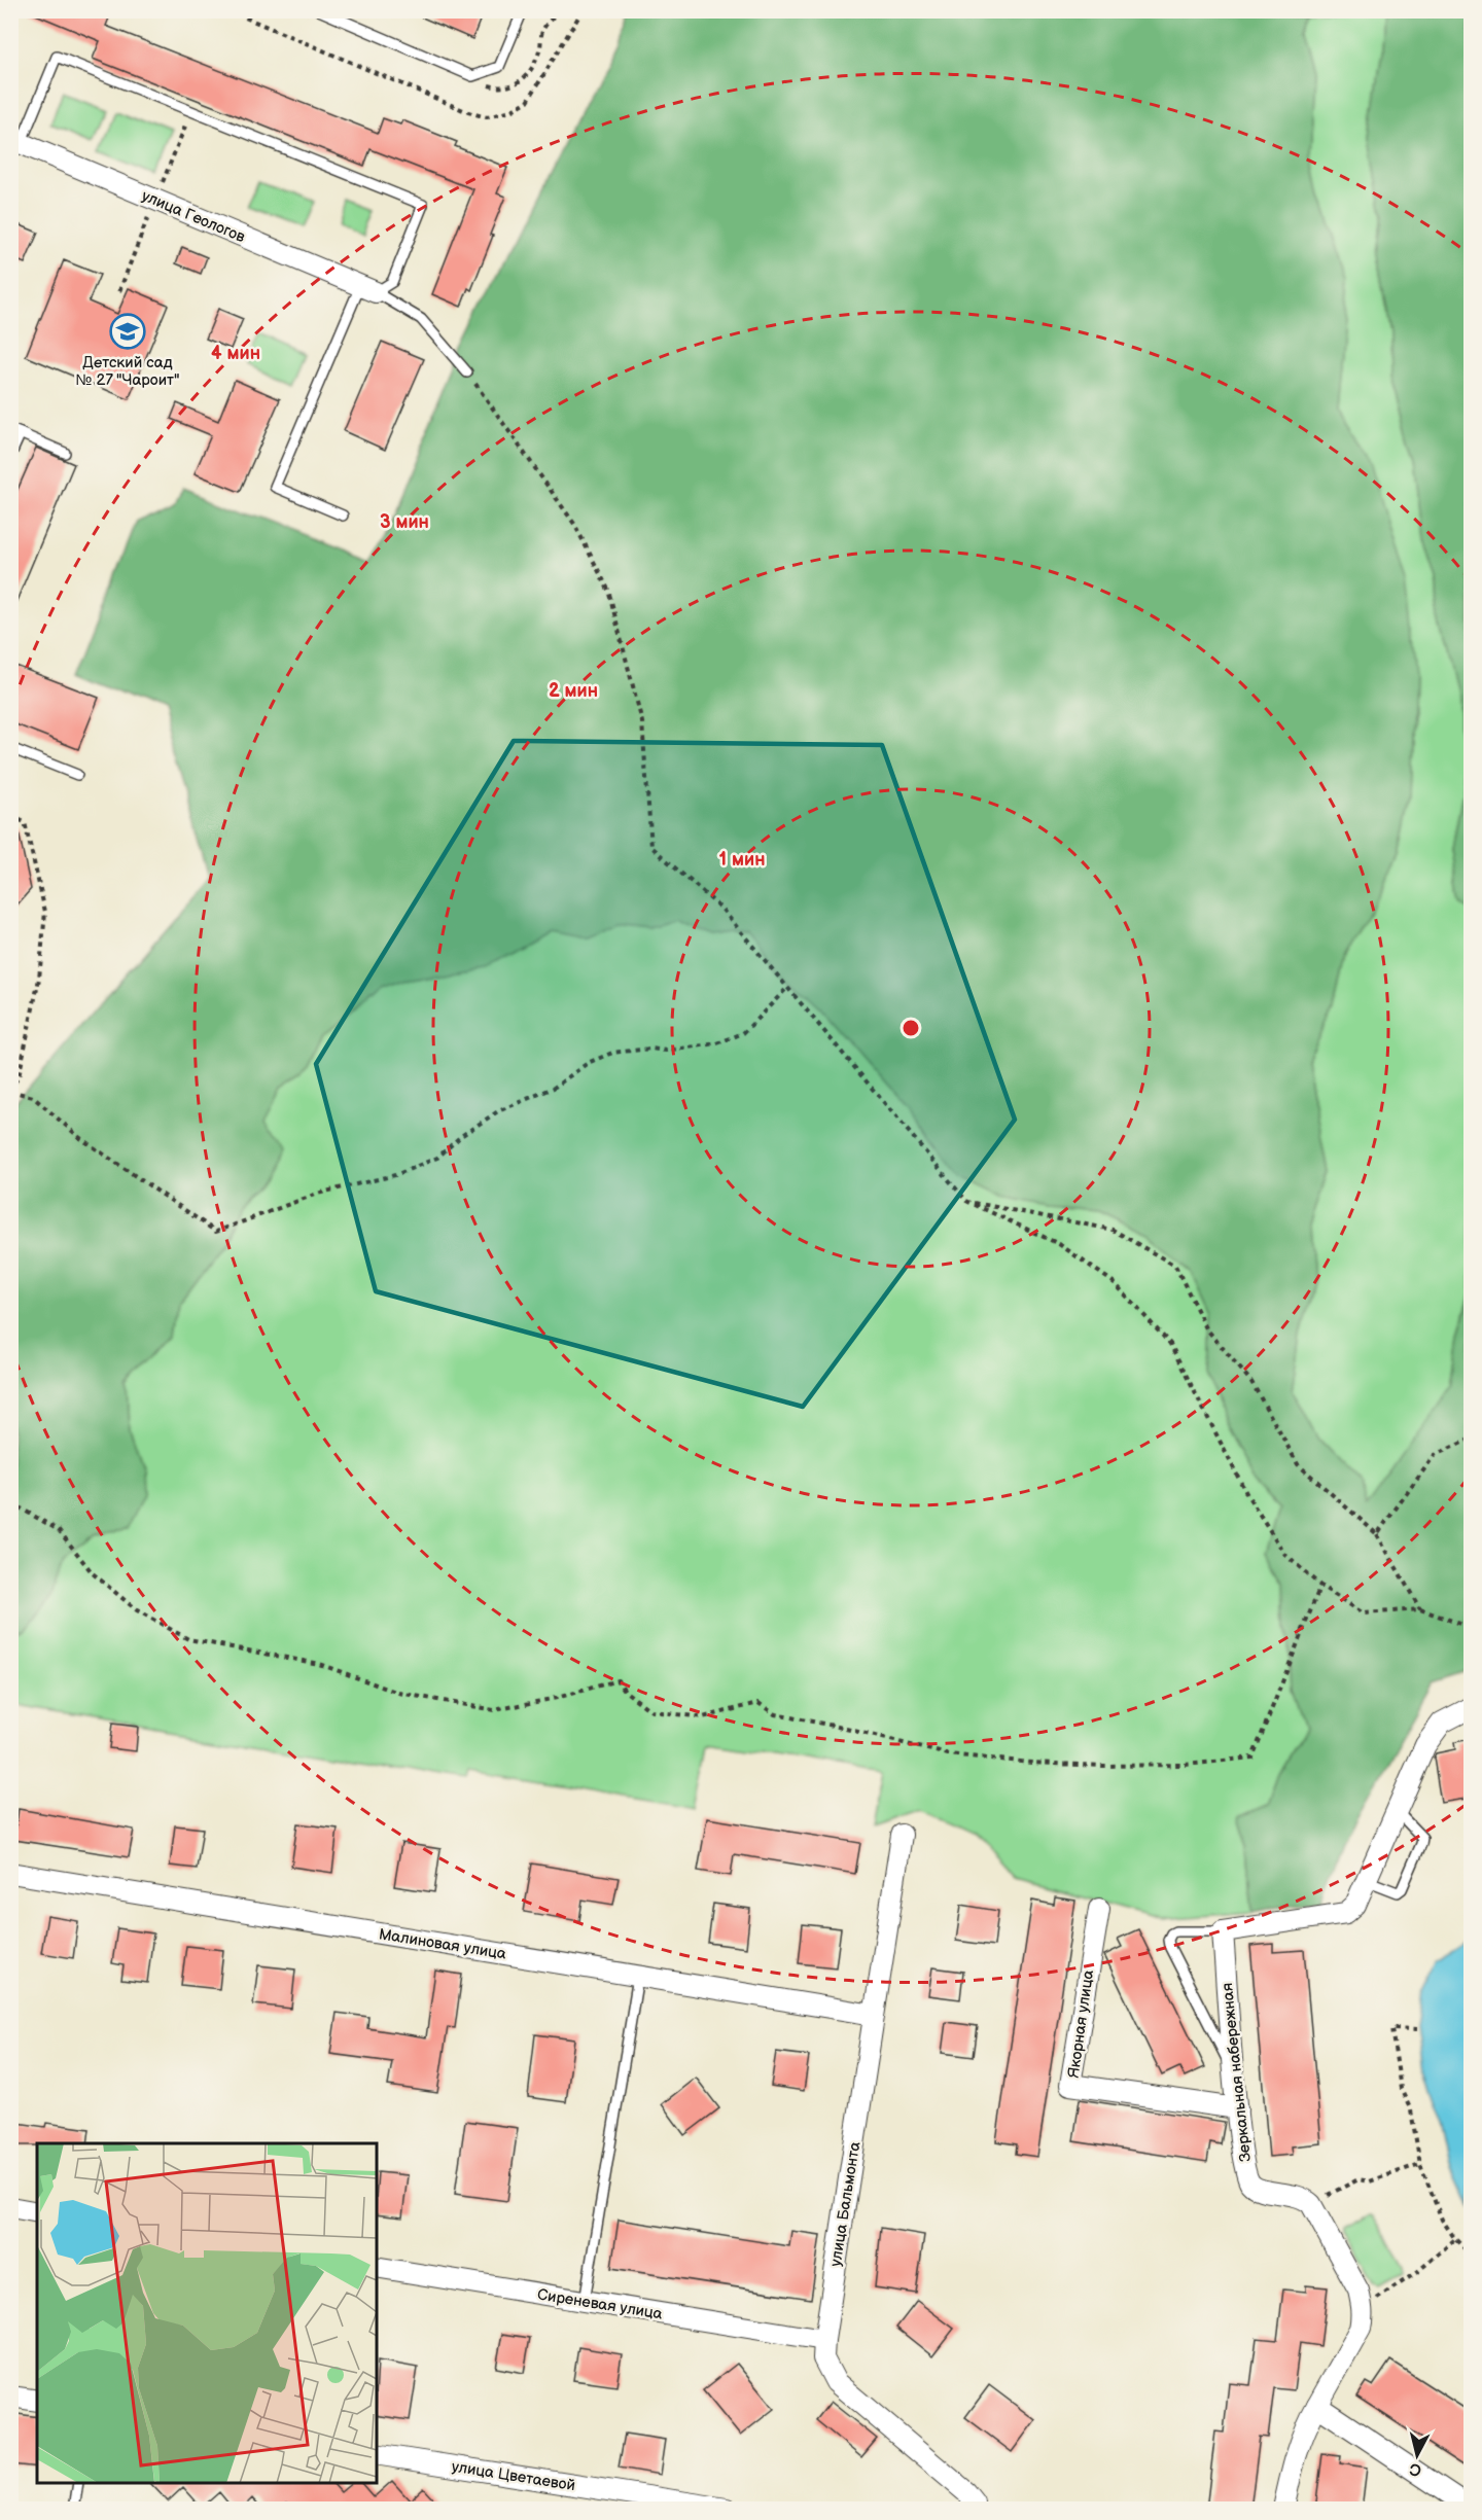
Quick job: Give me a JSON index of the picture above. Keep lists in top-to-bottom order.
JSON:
{
  "streets": {
    "street": [
      "улица Геологов",
      "Малиновая улица",
      "Якорная улица",
      "Зеркальная набережная",
      "улица Бальмонта",
      "Сиреневая улица",
      "улица Цветаевой"
    ]
  },
  "crossings": [
    ["Малиновая улица", "улица Бальмонта"],
    ["Якорная улица", "Зеркальная набережная"],
    ["улица Бальмонта", "Сиреневая улица"]
  ],
  "places": {
    "school or university": ["Детский сад № 27 \"Чароит\""]
  },
  "north": "bottom",
  "rings": [
    "4 мин",
    "3 мин",
    "2 мин",
    "1 мин"
  ]
}
